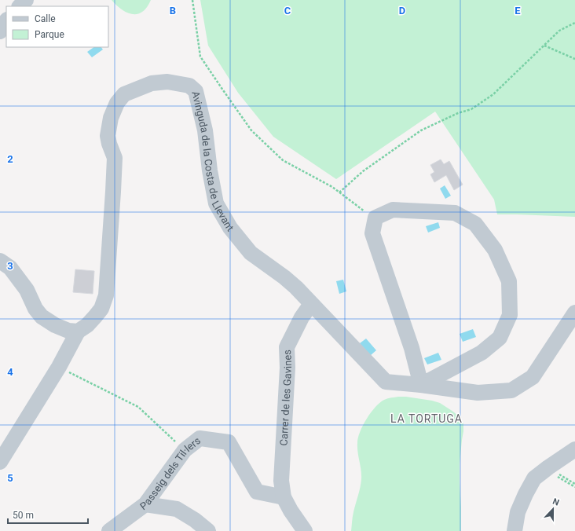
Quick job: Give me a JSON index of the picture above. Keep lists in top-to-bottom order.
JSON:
{
  "streets": {
    "street": ["Avinguda de la Costa de Llevant", "Carrer de les Gavines", "Passeig dels Til·lers"]
  },
  "crossings": [
    ["Avinguda de la Costa de Llevant", "Carrer de les Gavines"],
    ["Carrer de les Gavines", "Passeig dels Til·lers"]
  ],
  "districts": ["LA TORTUGA"],
  "legend": ["Calle", "Parque"],
  "scale_bar": "50 m",
  "north": "top",
  "grid": {
    "columns": [
      "B",
      "C",
      "D",
      "E"
    ],
    "rows": [
      "2",
      "3",
      "4",
      "5"
    ]
  }
}
